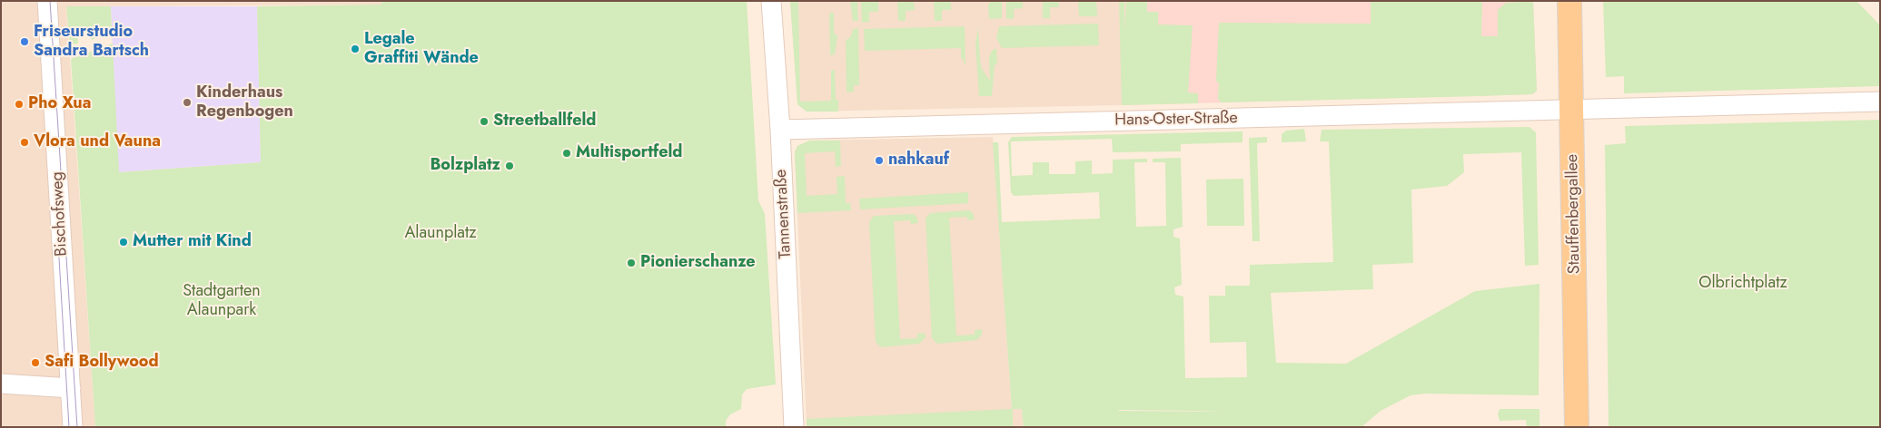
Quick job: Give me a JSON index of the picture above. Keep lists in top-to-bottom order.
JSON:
{
  "streets": {
    "main road": ["Stauffenbergallee"],
    "street": ["Hans-Oster-Straße", "Bischofsweg", "Tannenstraße"]
  },
  "crossings": [
    ["Hans-Oster-Straße", "Tannenstraße"],
    ["Hans-Oster-Straße", "Stauffenbergallee"]
  ],
  "parks": ["Alaunplatz", "Olbrichtplatz", "Stadtgarten Alaunpark"],
  "places": [
    "Friseurstudio Sandra Bartsch",
    "Legale Graffiti Wände",
    "Kinderhaus Regenbogen",
    "Pho Xua",
    "Streetballfeld",
    "Vlora und Vauna",
    "Multisportfeld",
    "nahkauf",
    "Bolzplatz",
    "Mutter mit Kind",
    "Pionierschanze",
    "Safi Bollywood"
  ]
}
